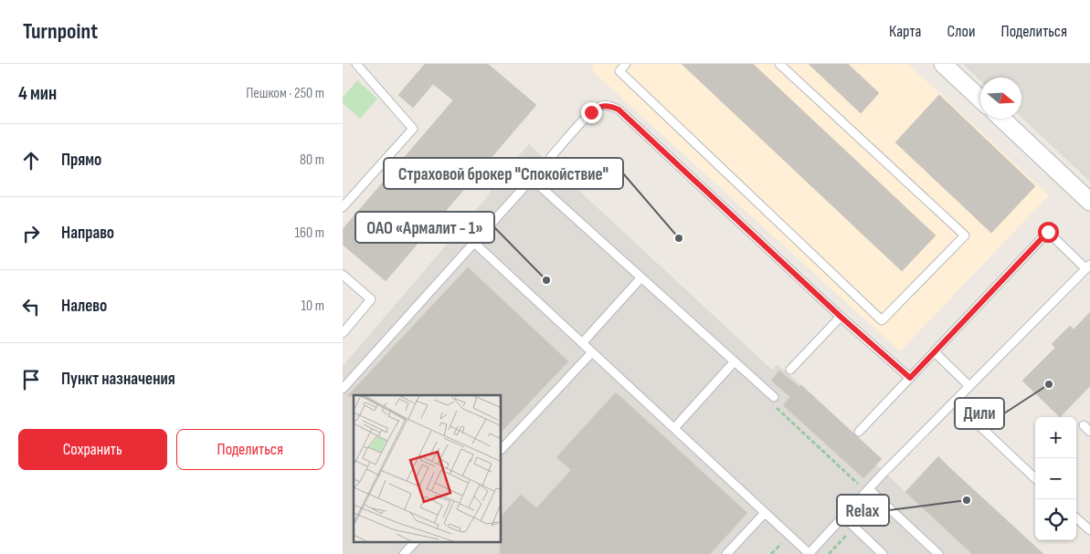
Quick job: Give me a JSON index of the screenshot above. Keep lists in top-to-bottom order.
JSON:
{
  "places": [
    "Страховой брокер \"Спокойствие\"",
    "ОАО «Армалит - 1»",
    "Дили",
    "Relax"
  ],
  "north": "right",
  "page": {
    "header": "Turnpoint",
    "nav": ["Карта", "Слои", "Поделиться"],
    "heading": ["4 мин", "Пешком · 250 m"],
    "list": [
      ["Прямо", "80 m"],
      ["Направо", "160 m"],
      ["Налево", "10 m"],
      "Пункт назначения"
    ],
    "buttons": ["Сохранить", "Поделиться"],
    "map_buttons": ["+", "−"]
  }
}
